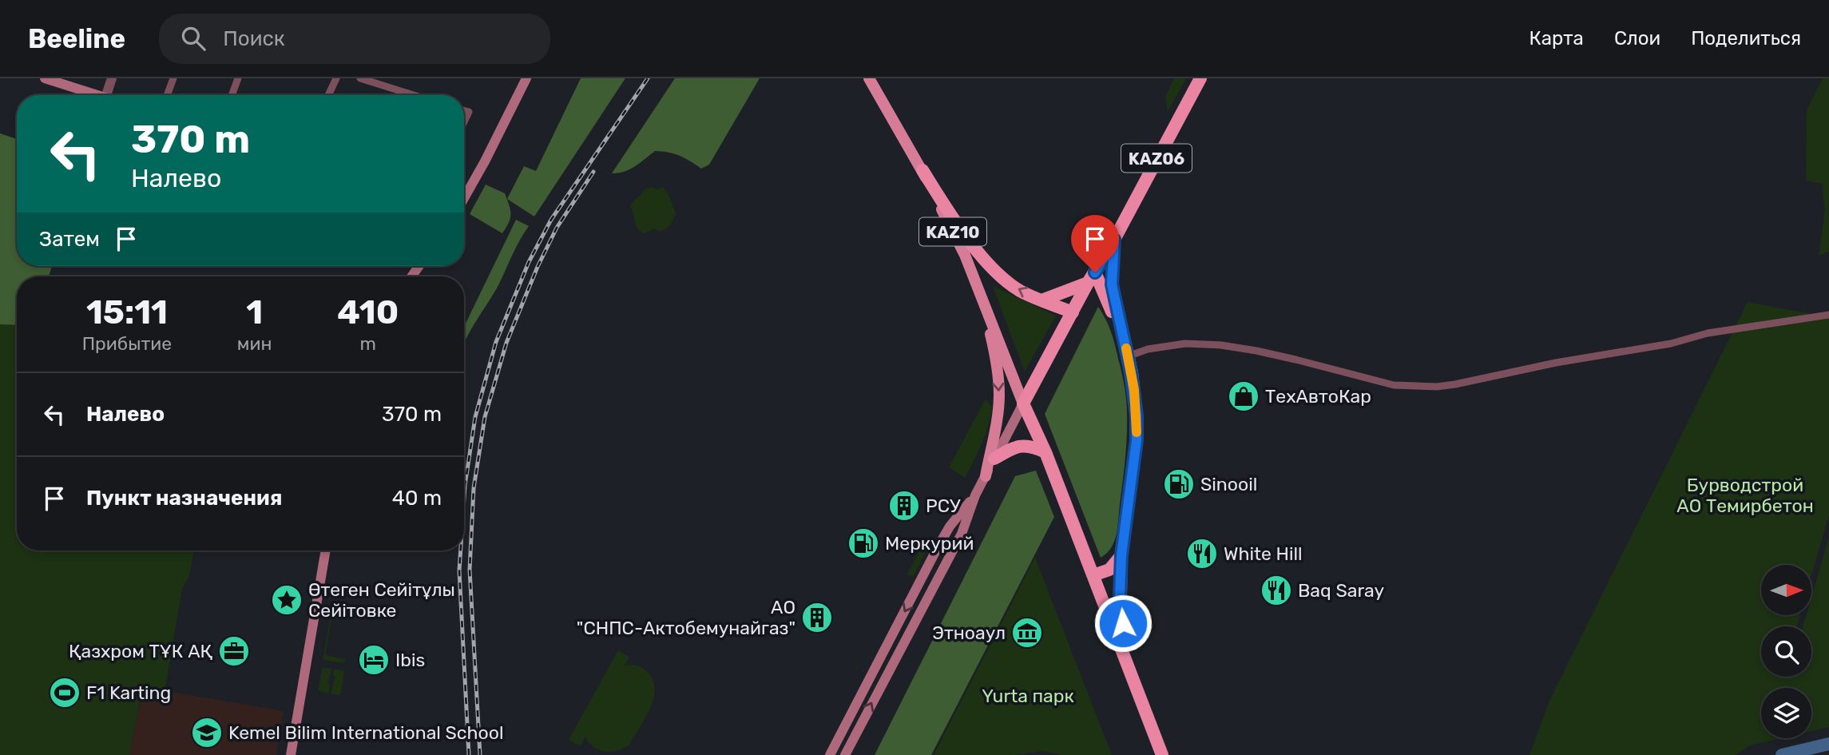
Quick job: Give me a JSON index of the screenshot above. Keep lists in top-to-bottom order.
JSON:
{
  "streets": {
    "highway": ["KАZ06"],
    "main road": ["KAZ10"]
  },
  "crossings": [
    ["KАZ06", "KAZ10"]
  ],
  "parks": ["Бурводстрой АО Темирбетон", "Yurta парк"],
  "places": {
    "shop": ["ТехАвтоКар"],
    "fuel station": ["Sinooil", "Меркурий"],
    "building": ["РСУ", "АО \"СНПС-Актобемунайгаз\""],
    "restaurant": ["White Hill", "Baq Saray"],
    "place": ["Өтеген Сейітұлы Сейітовке"],
    "museum": ["Этноаул"],
    "office": ["Қазхром ТҰК АҚ"],
    "hotel": ["Ibis"],
    "sports": ["F1 Karting"],
    "school or university": ["Kemel Bilim International School"]
  },
  "north": "right",
  "page": {
    "header": "Beeline",
    "search": "Поиск",
    "nav": ["Карта", "Слои", "Поделиться"],
    "turn": ["370 m", "Налево"],
    "then": "Затем",
    "eta": [
      "15:11",
      "Прибытие",
      "1",
      "мин",
      "410",
      "m"
    ],
    "list": [
      {
        "name": "Налево",
        "value": "370 m"
      },
      {
        "name": "Пункт назначения",
        "value": "40 m"
      }
    ]
  }
}
